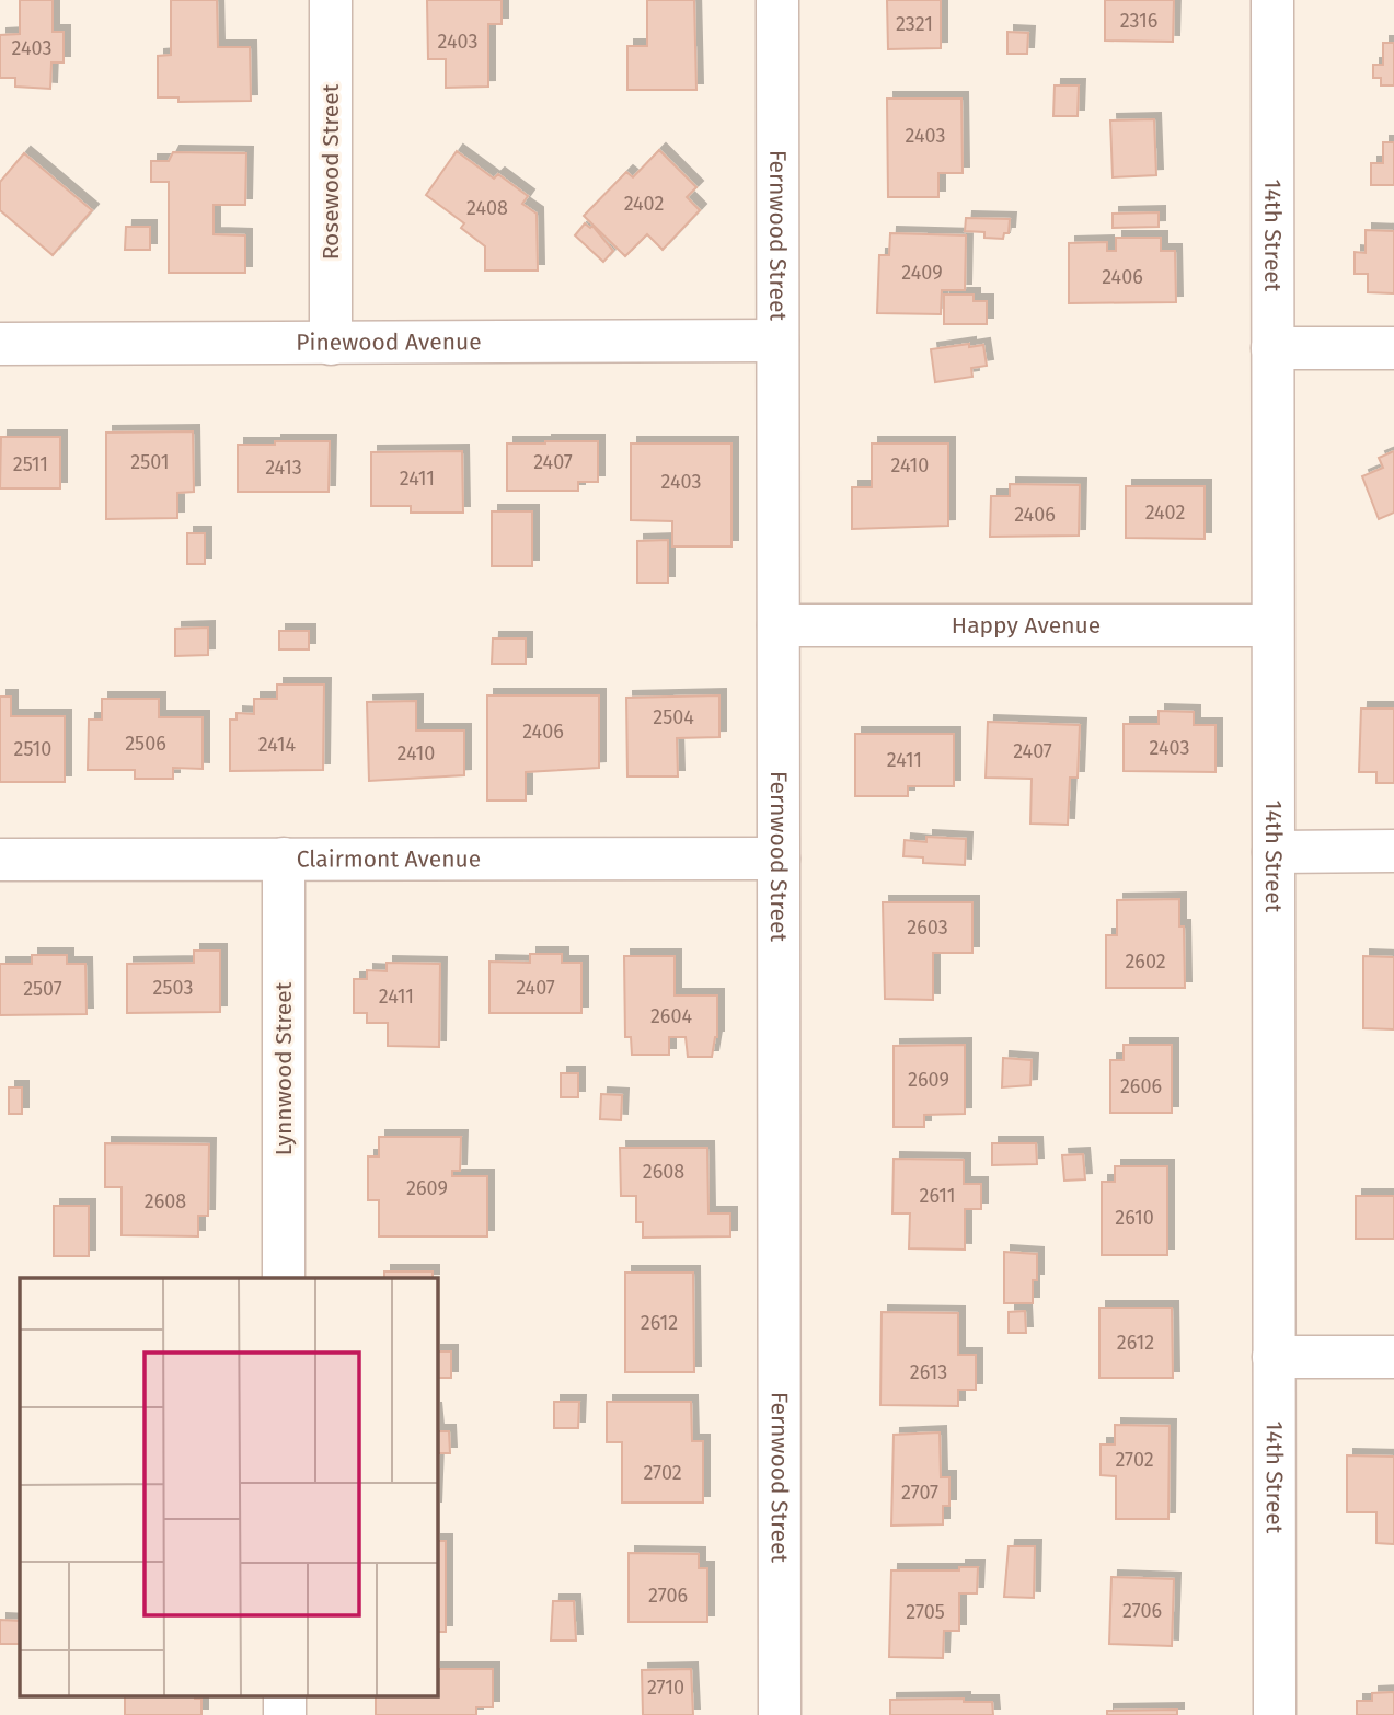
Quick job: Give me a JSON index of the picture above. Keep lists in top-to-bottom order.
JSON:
{
  "streets": {
    "street": [
      "Rosewood Street",
      "Fernwood Street",
      "14th Street",
      "Pinewood Avenue",
      "Happy Avenue",
      "Clairmont Avenue",
      "Lynnwood Street"
    ]
  },
  "crossings": [
    ["Rosewood Street", "Pinewood Avenue"],
    ["Fernwood Street", "Pinewood Avenue"],
    ["Fernwood Street", "Happy Avenue"],
    ["Fernwood Street", "Clairmont Avenue"],
    ["14th Street", "Happy Avenue"],
    ["Clairmont Avenue", "Lynnwood Street"]
  ],
  "house_numbers": [
    "2316",
    "2321",
    "2403",
    "2403",
    "2403",
    "2402",
    "2408",
    "2409",
    "2406",
    "2501",
    "2407",
    "2511",
    "2410",
    "2413",
    "2411",
    "2403",
    "2402",
    "2406",
    "2504",
    "2406",
    "2506",
    "2414",
    "2403",
    "2510",
    "2407",
    "2410",
    "2411",
    "2603",
    "2602",
    "2503",
    "2407",
    "2507",
    "2411",
    "2604",
    "2609",
    "2606",
    "2608",
    "2609",
    "2611",
    "2608",
    "2610",
    "2612",
    "2612",
    "2613",
    "2702",
    "2702",
    "2707",
    "2706",
    "2706",
    "2705",
    "2710"
  ]
}
